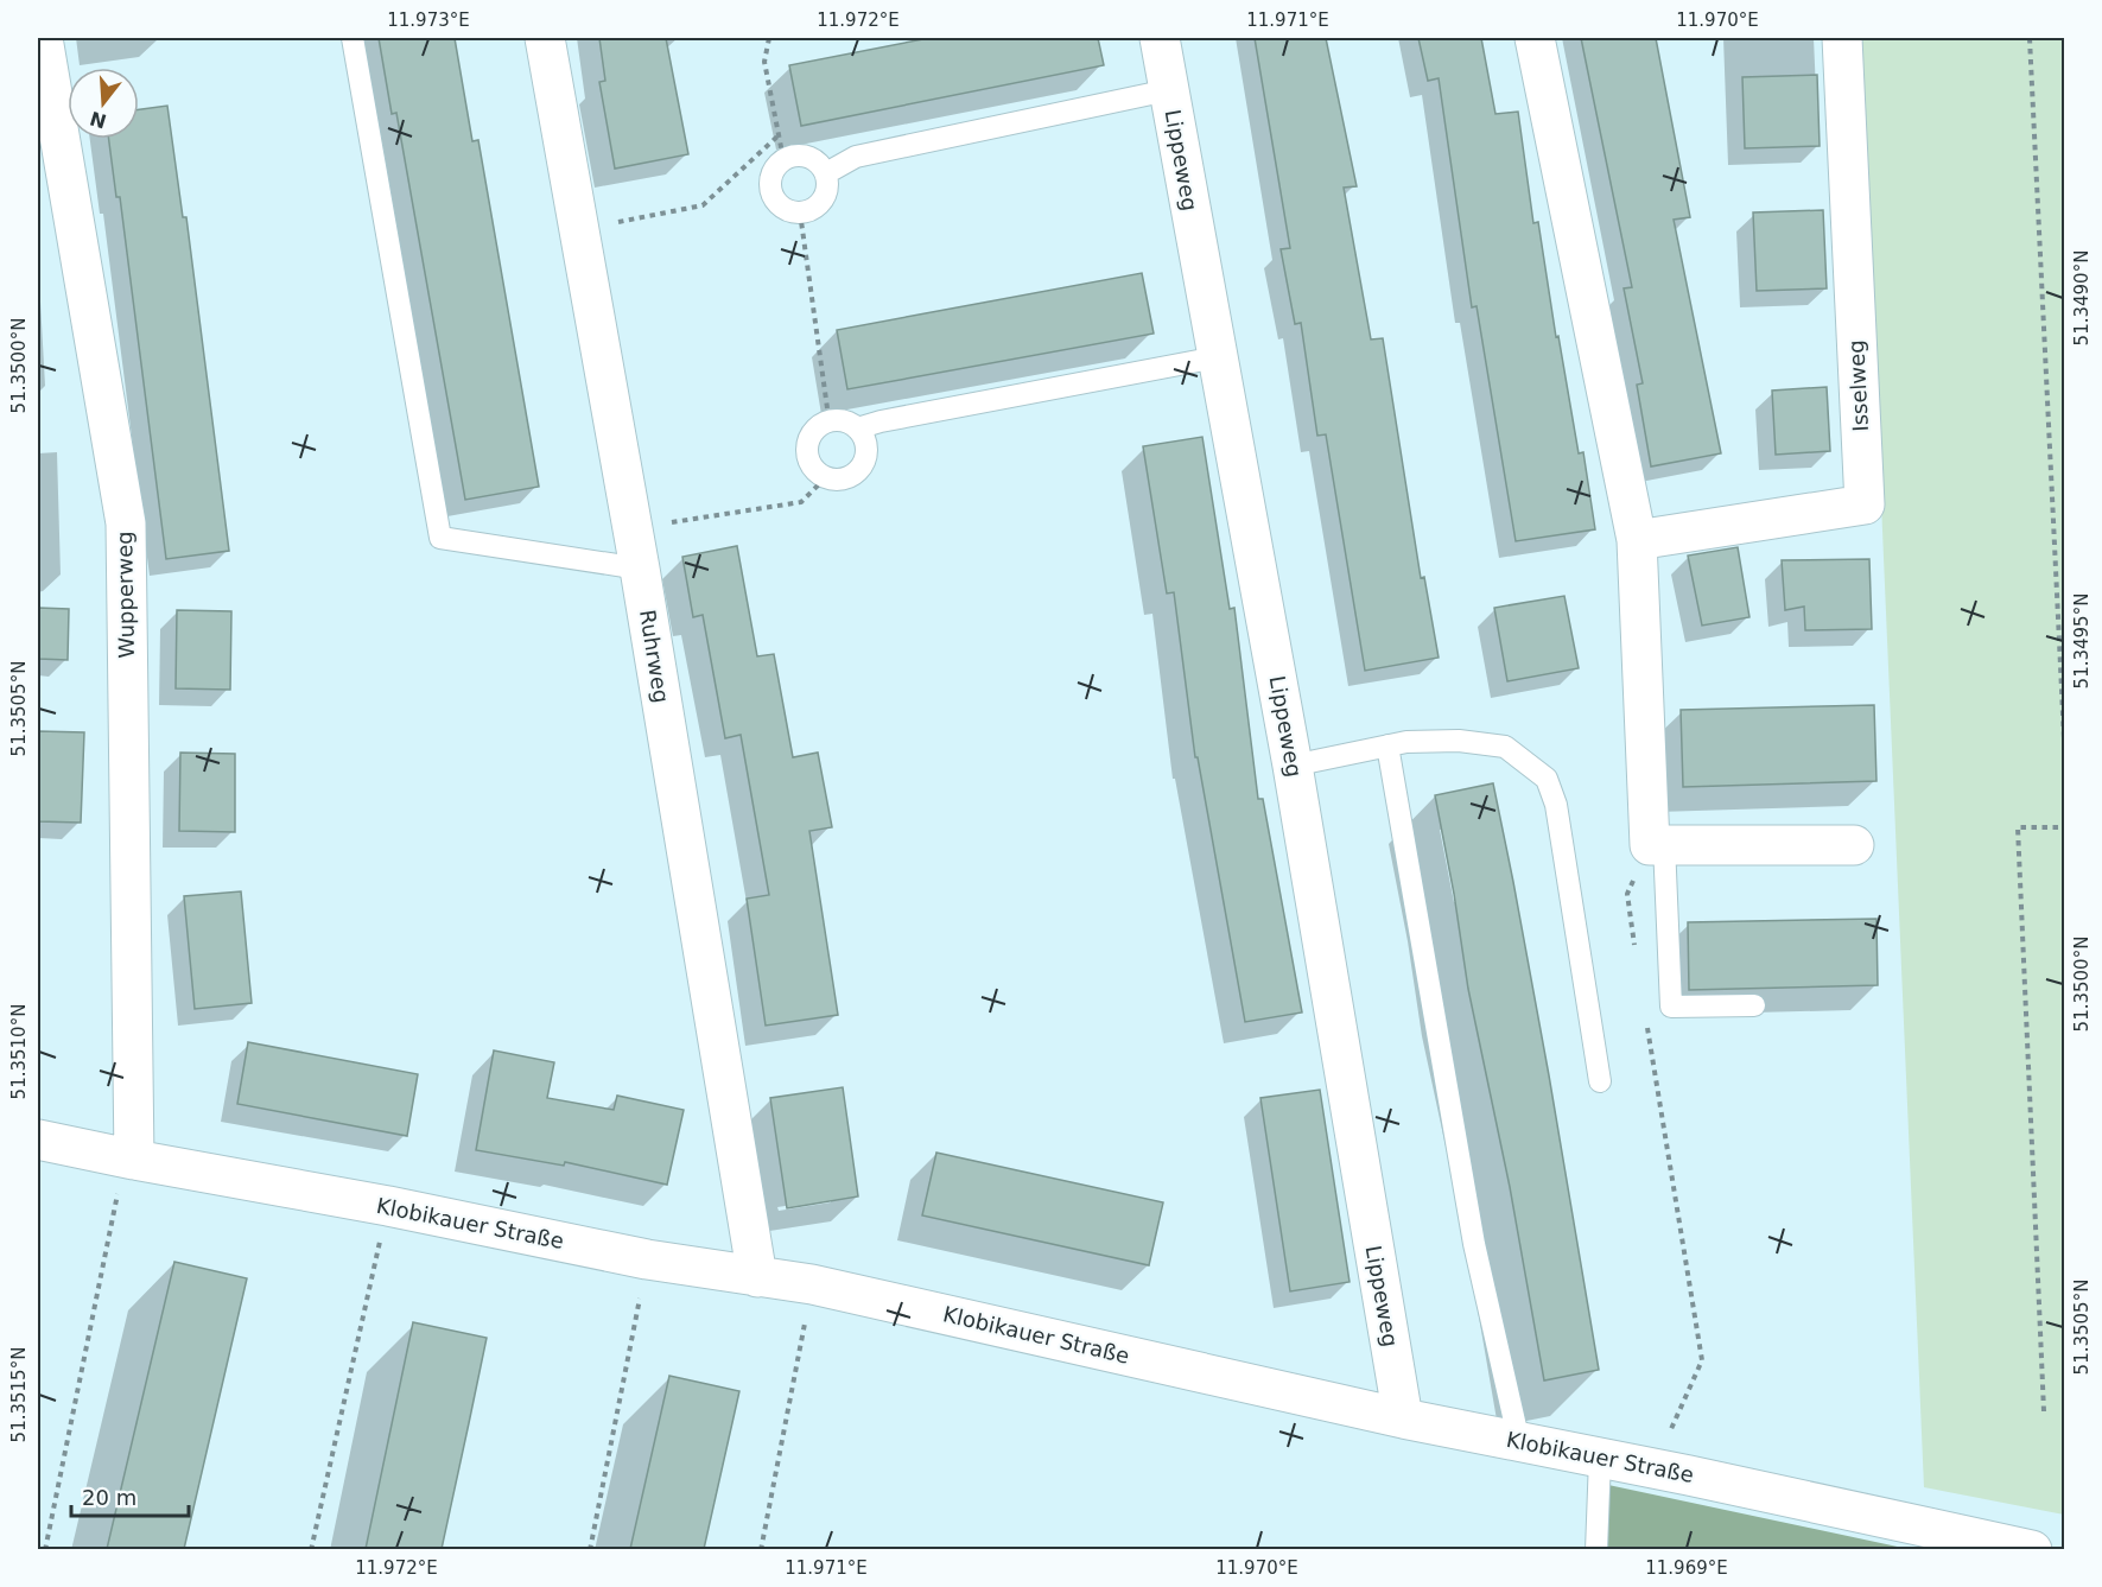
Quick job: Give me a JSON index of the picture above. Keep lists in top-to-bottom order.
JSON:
{
  "streets": {
    "street": [
      "Lippeweg",
      "Isselweg",
      "Wupperweg",
      "Ruhrweg",
      "Klobikauer Straße"
    ]
  },
  "crossings": [
    ["Lippeweg", "Klobikauer Straße"],
    ["Wupperweg", "Klobikauer Straße"],
    ["Ruhrweg", "Klobikauer Straße"]
  ],
  "scale_bar": "20 m",
  "north": "bottom",
  "coordinates": [
    "11.973°E",
    "11.972°E",
    "11.971°E",
    "11.970°E",
    "51.3490°N",
    "51.3500°N",
    "51.3495°N",
    "51.3505°N",
    "51.3510°N",
    "51.3515°N",
    "11.969°E"
  ]
}
